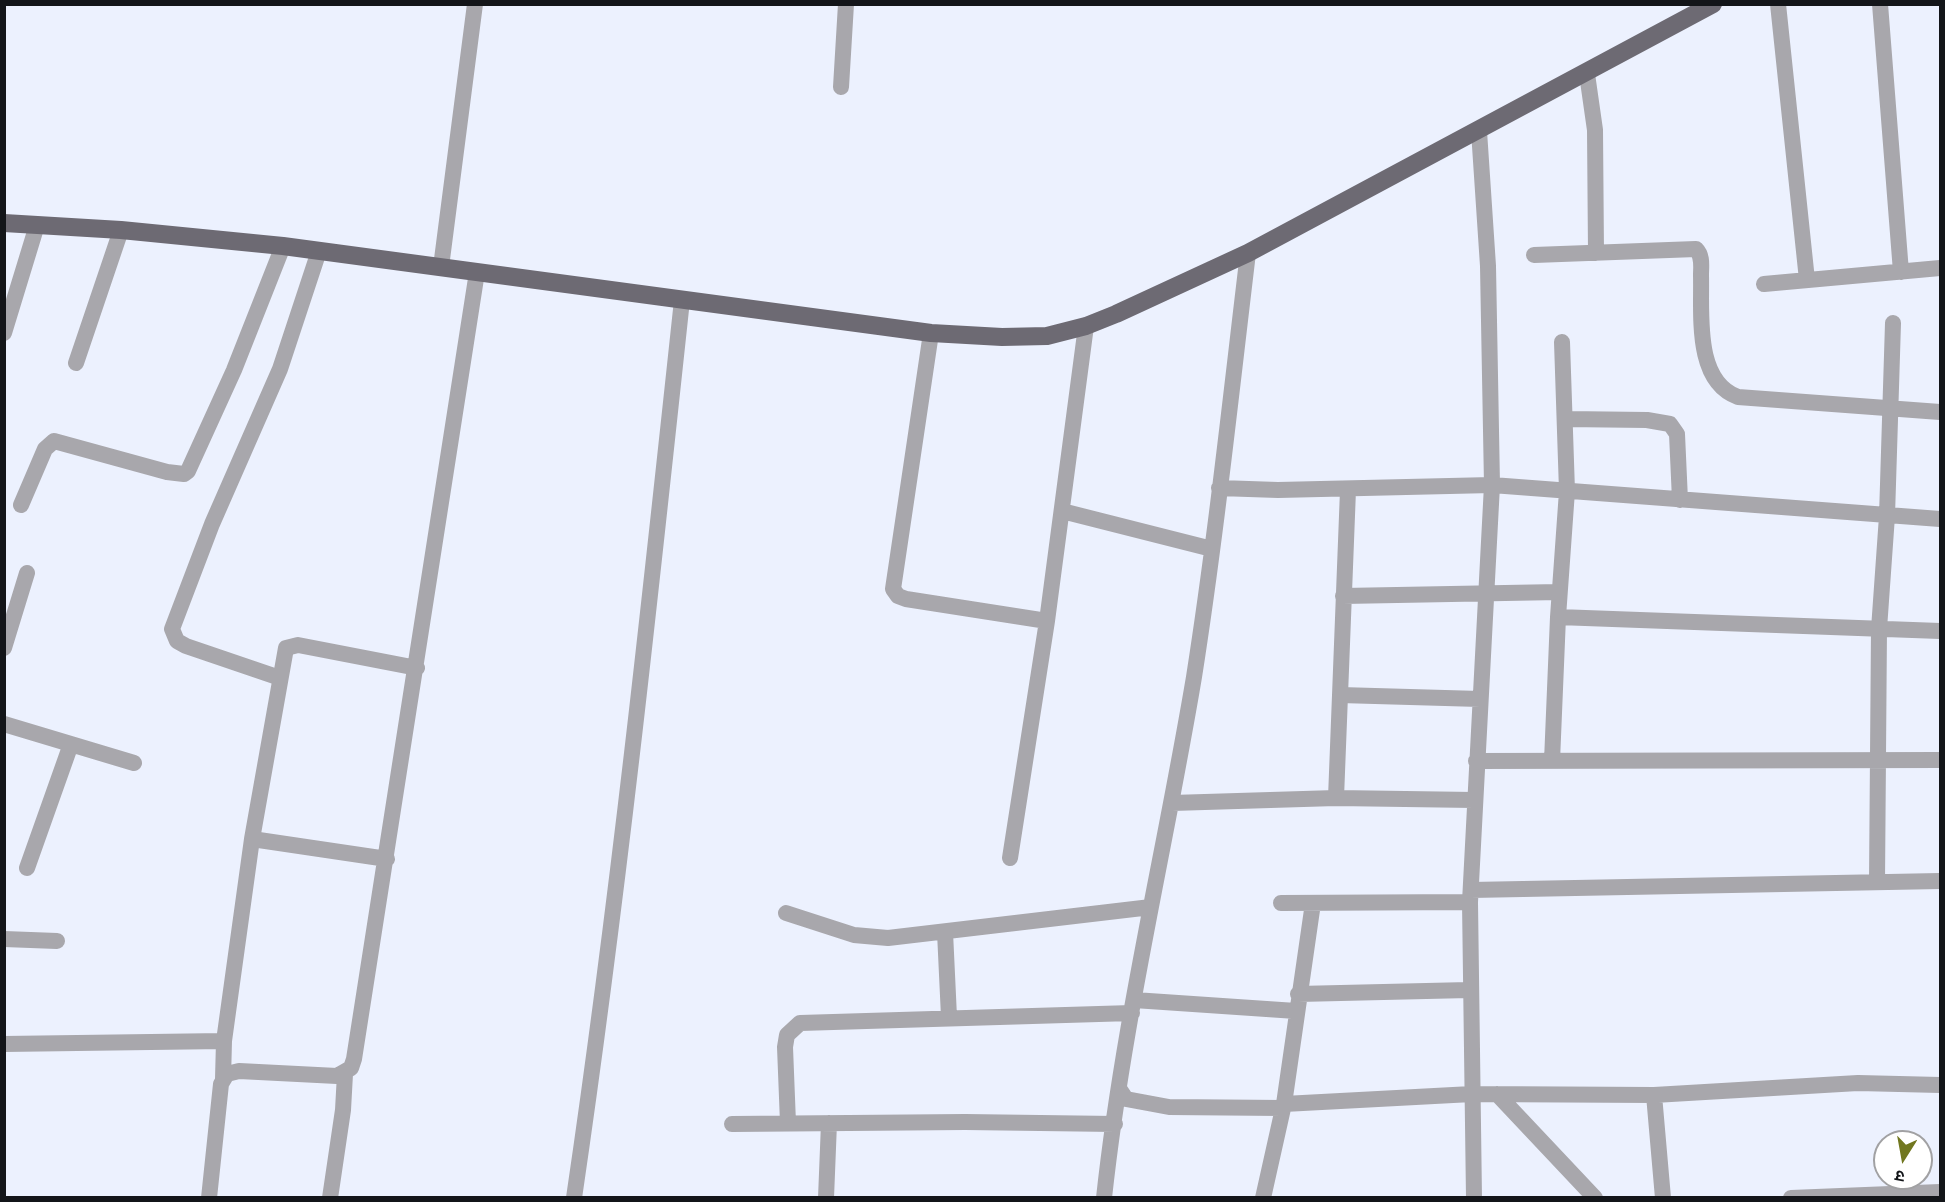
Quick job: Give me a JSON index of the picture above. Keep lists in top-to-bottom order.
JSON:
{
  "north": "bottom"
}
